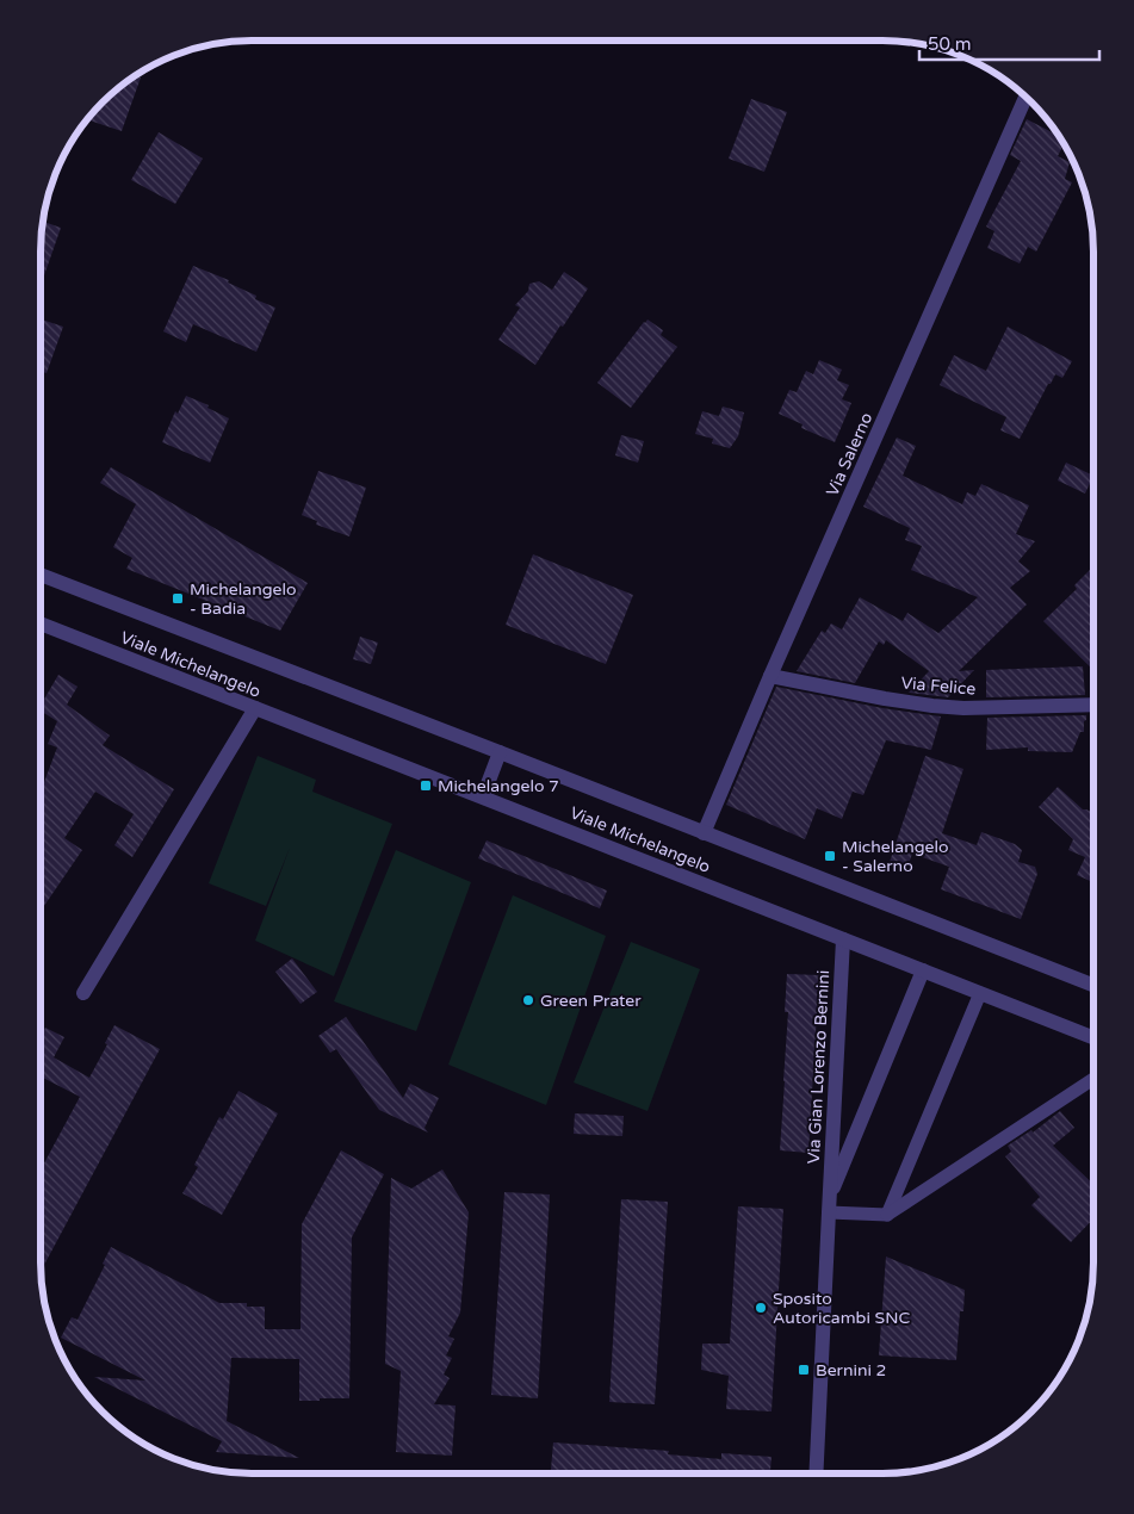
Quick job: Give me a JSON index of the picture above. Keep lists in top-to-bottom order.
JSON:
{
  "streets": {
    "street": [
      "Via Salerno",
      "Viale Michelangelo",
      "Via Felice",
      "Via Gian Lorenzo Bernini"
    ]
  },
  "crossings": [
    ["Via Salerno", "Viale Michelangelo"],
    ["Via Salerno", "Via Felice"],
    ["Viale Michelangelo", "Via Gian Lorenzo Bernini"]
  ],
  "places": {
    "transit": [
      "Michelangelo - Badia",
      "Michelangelo 7",
      "Michelangelo - Salerno",
      "Bernini 2"
    ],
    "other": ["Green Prater", "Sposito Autoricambi SNC"]
  },
  "scale_bar": "50 m"
}
